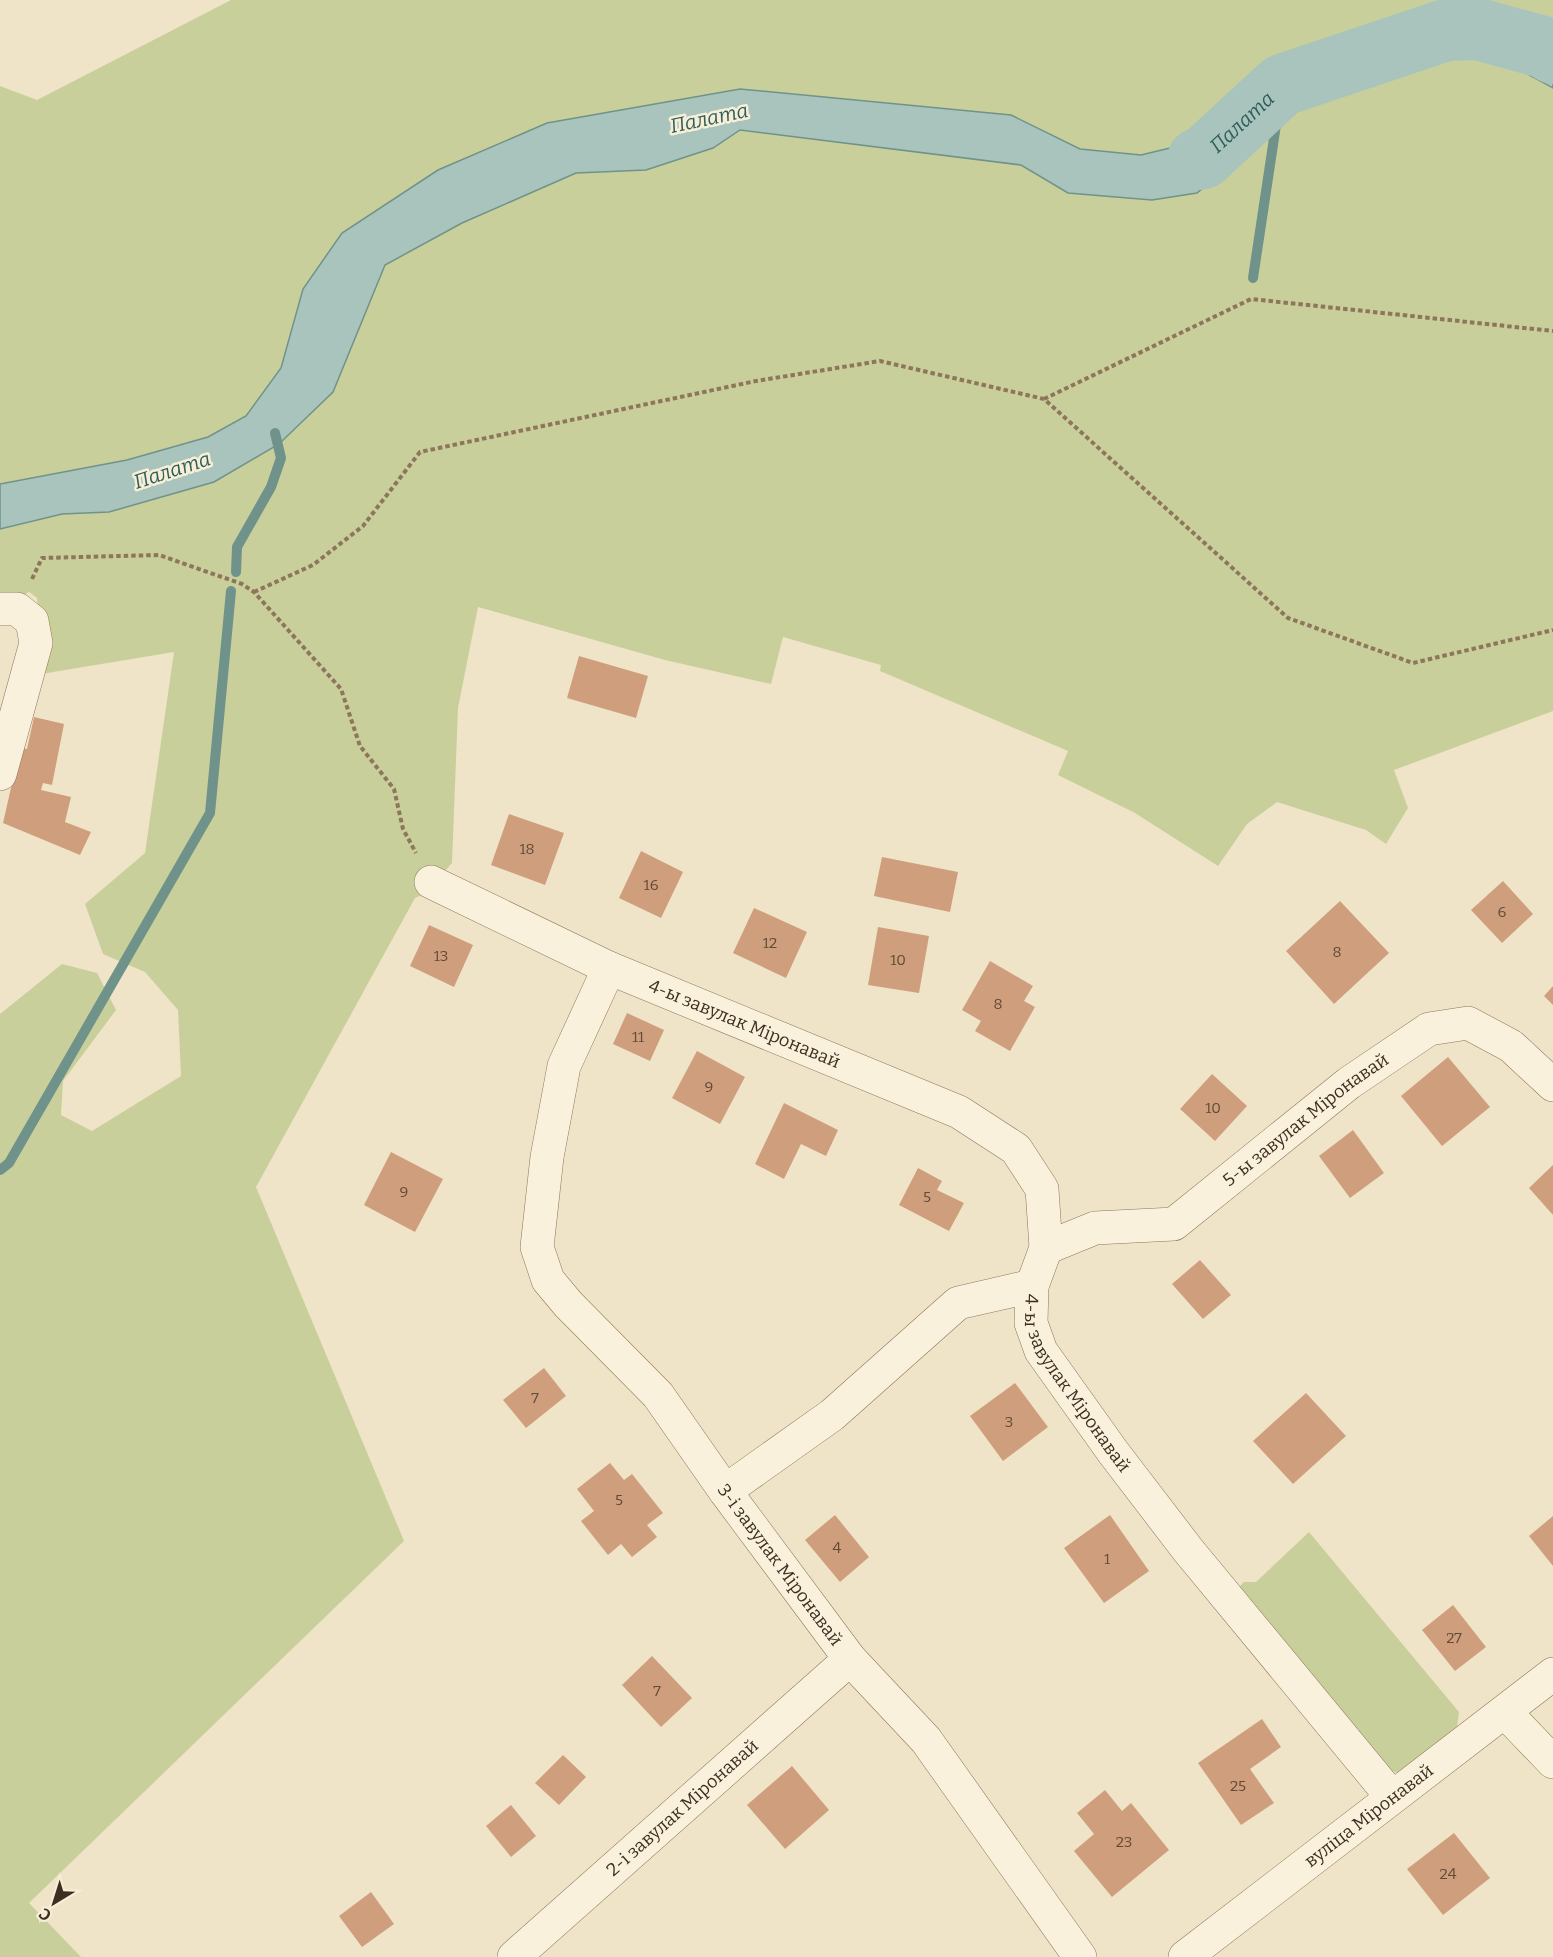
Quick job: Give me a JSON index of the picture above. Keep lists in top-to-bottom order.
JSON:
{
  "streets": {
    "street": [
      "4-ы завулак Міронавай",
      "5-ы завулак Міронавай",
      "3-і завулак Міронавай",
      "2-і завулак Міронавай",
      "вуліца Міронавай"
    ]
  },
  "crossings": [
    ["4-ы завулак Міронавай", "5-ы завулак Міронавай"],
    ["4-ы завулак Міронавай", "3-і завулак Міронавай"],
    ["4-ы завулак Міронавай", "вуліца Міронавай"],
    ["3-і завулак Міронавай", "2-і завулак Міронавай"]
  ],
  "water": ["Палата"],
  "house_numbers": [
    "18",
    "16",
    "6",
    "12",
    "8",
    "13",
    "10",
    "8",
    "11",
    "9",
    "10",
    "9",
    "5",
    "7",
    "3",
    "5",
    "4",
    "1",
    "27",
    "7",
    "25",
    "23",
    "24"
  ],
  "north": "bottom left"
}
